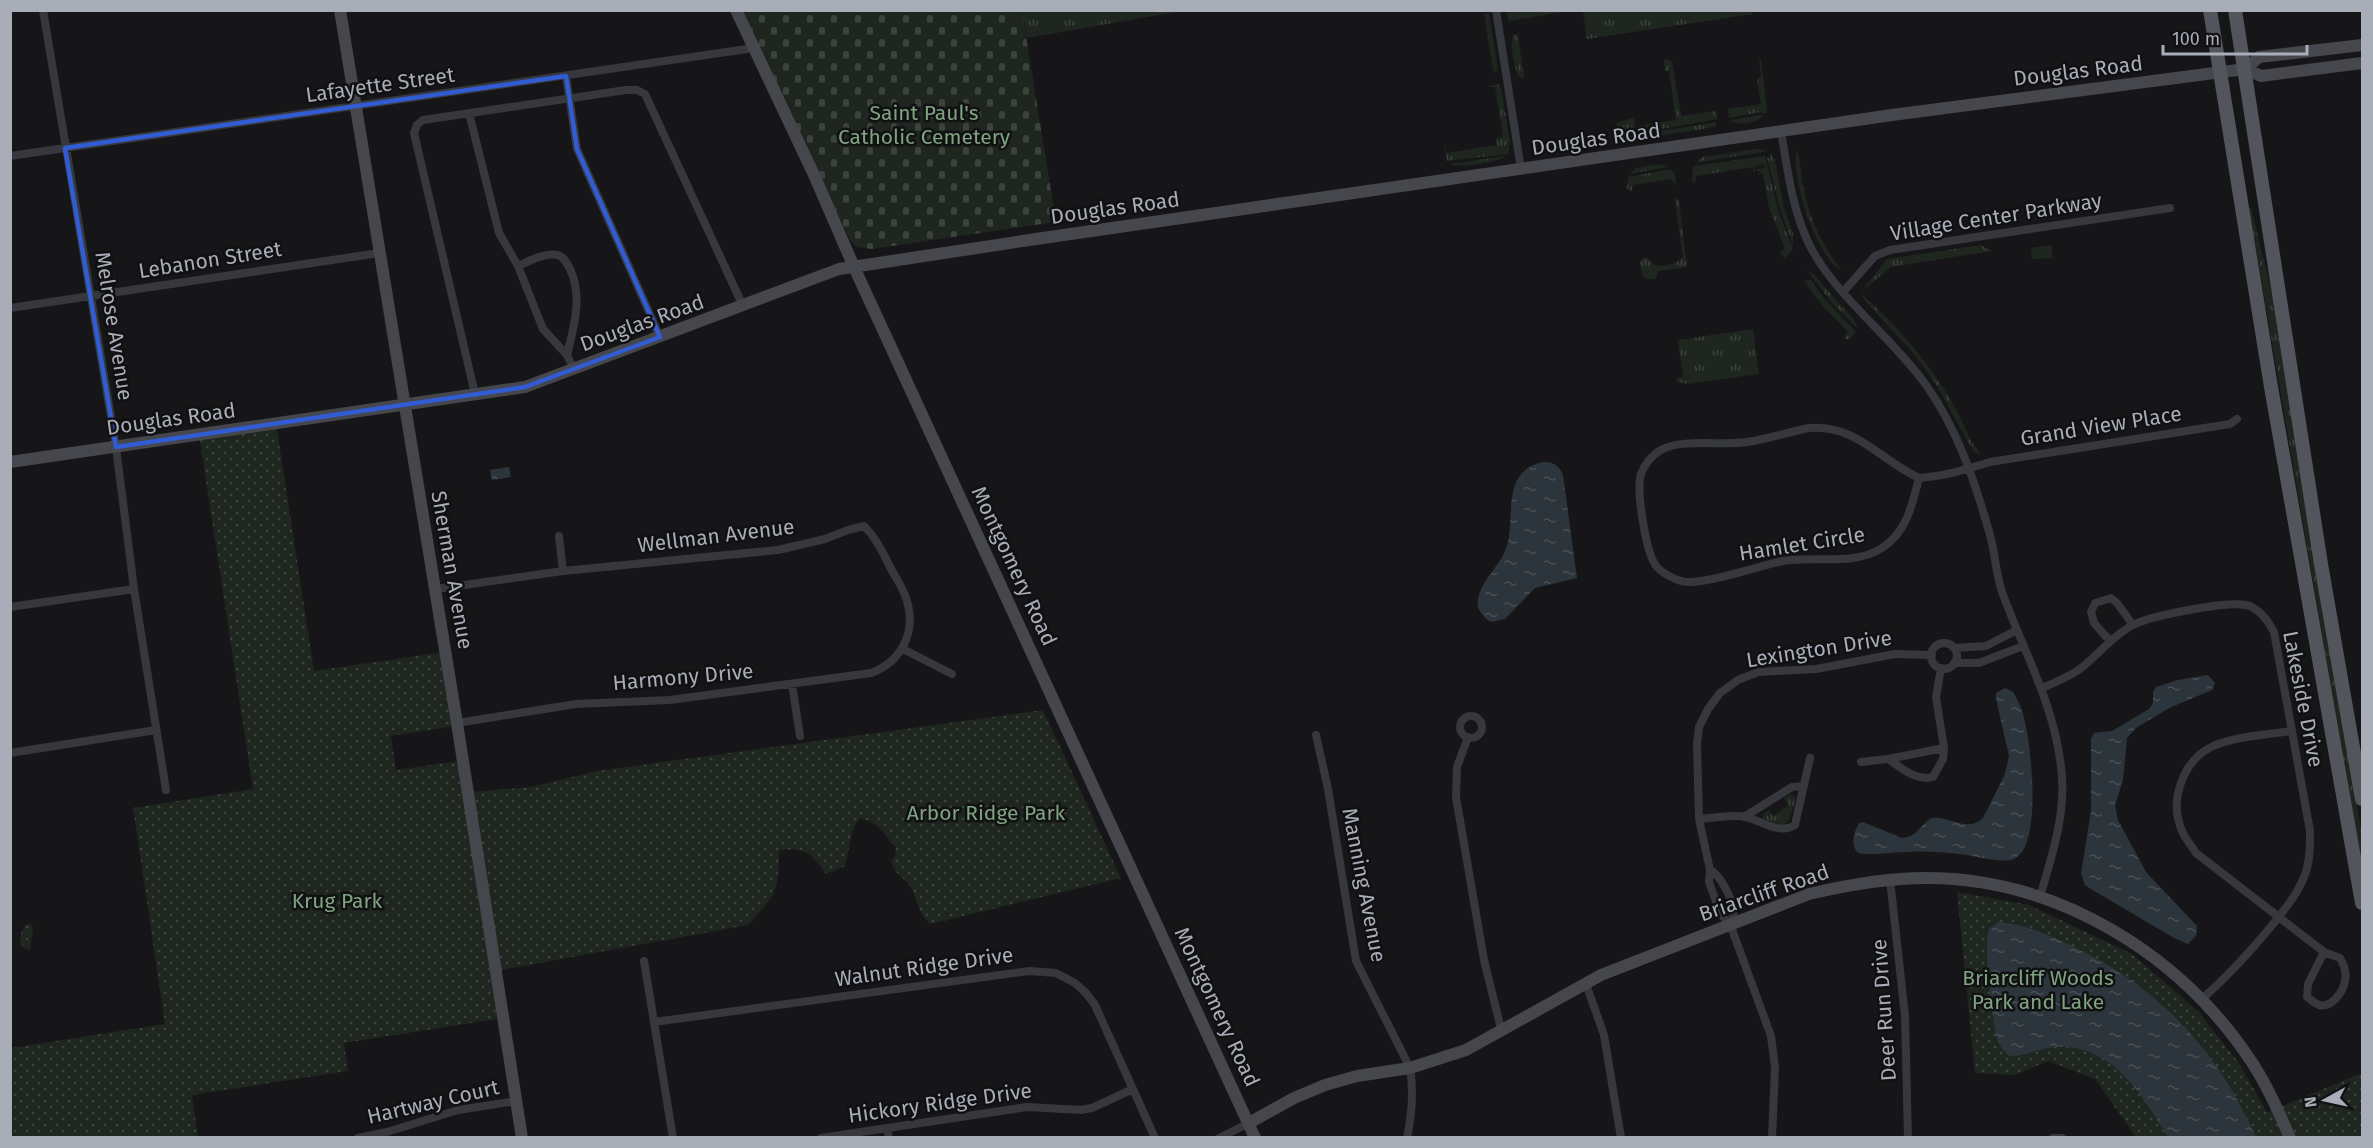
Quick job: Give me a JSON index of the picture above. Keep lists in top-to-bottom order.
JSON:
{
  "streets": {
    "street": [
      "Douglas Road",
      "Lafayette Street",
      "Village Center Parkway",
      "Lebanon Street",
      "Melrose Avenue",
      "Grand View Place",
      "Wellman Avenue",
      "Hamlet Circle",
      "Montgomery Road",
      "Sherman Avenue",
      "Lexington Drive",
      "Harmony Drive",
      "Lakeside Drive",
      "Manning Avenue",
      "Briarcliff Road",
      "Walnut Ridge Drive",
      "Deer Run Drive",
      "Hartway Court",
      "Hickory Ridge Drive"
    ]
  },
  "crossings": [
    ["Douglas Road", "Melrose Avenue"],
    ["Douglas Road", "Montgomery Road"],
    ["Douglas Road", "Sherman Avenue"],
    ["Lafayette Street", "Melrose Avenue"],
    ["Lafayette Street", "Montgomery Road"],
    ["Lafayette Street", "Sherman Avenue"],
    ["Lebanon Street", "Melrose Avenue"],
    ["Lebanon Street", "Sherman Avenue"],
    ["Wellman Avenue", "Sherman Avenue"],
    ["Wellman Avenue", "Harmony Drive"],
    ["Montgomery Road", "Briarcliff Road"],
    ["Sherman Avenue", "Harmony Drive"],
    ["Sherman Avenue", "Hartway Court"],
    ["Lexington Drive", "Briarcliff Road"],
    ["Lakeside Drive", "Briarcliff Road"],
    ["Manning Avenue", "Briarcliff Road"],
    ["Briarcliff Road", "Deer Run Drive"],
    ["Walnut Ridge Drive", "Hickory Ridge Drive"]
  ],
  "parks": [
    "Saint Paul's Catholic Cemetery",
    "Arbor Ridge Park",
    "Krug Park",
    "Briarcliff Woods Park and Lake"
  ],
  "scale_bar": "100 m",
  "north": "left"
}
